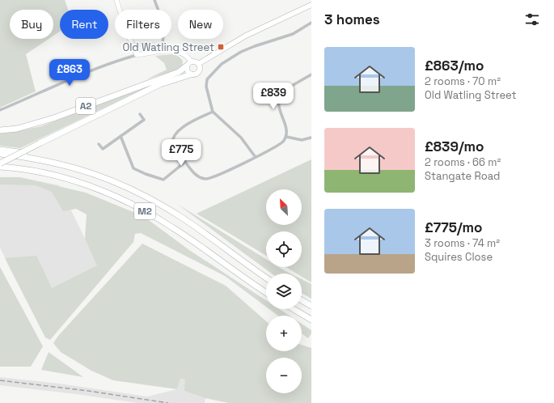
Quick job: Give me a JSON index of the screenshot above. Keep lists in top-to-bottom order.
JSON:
{
  "streets": {
    "highway": ["A2", "M2"]
  },
  "places": {
    "transit": ["Old Watling Street"]
  },
  "north": "top left",
  "page": {
    "heading": "3 homes",
    "chip": [
      "Buy",
      "Rent",
      "Filters",
      "New"
    ],
    "list": [
      {
        "name": "£863/mo",
        "note": "2 rooms · 70 m² · Old Watling Street"
      },
      {
        "name": "£839/mo",
        "note": "2 rooms · 66 m² · Stangate Road"
      },
      {
        "name": "£775/mo",
        "note": "3 rooms · 74 m² · Squires Close"
      }
    ],
    "price": ["£863", "£839", "£775"],
    "map_buttons": ["+", "−"]
  }
}
